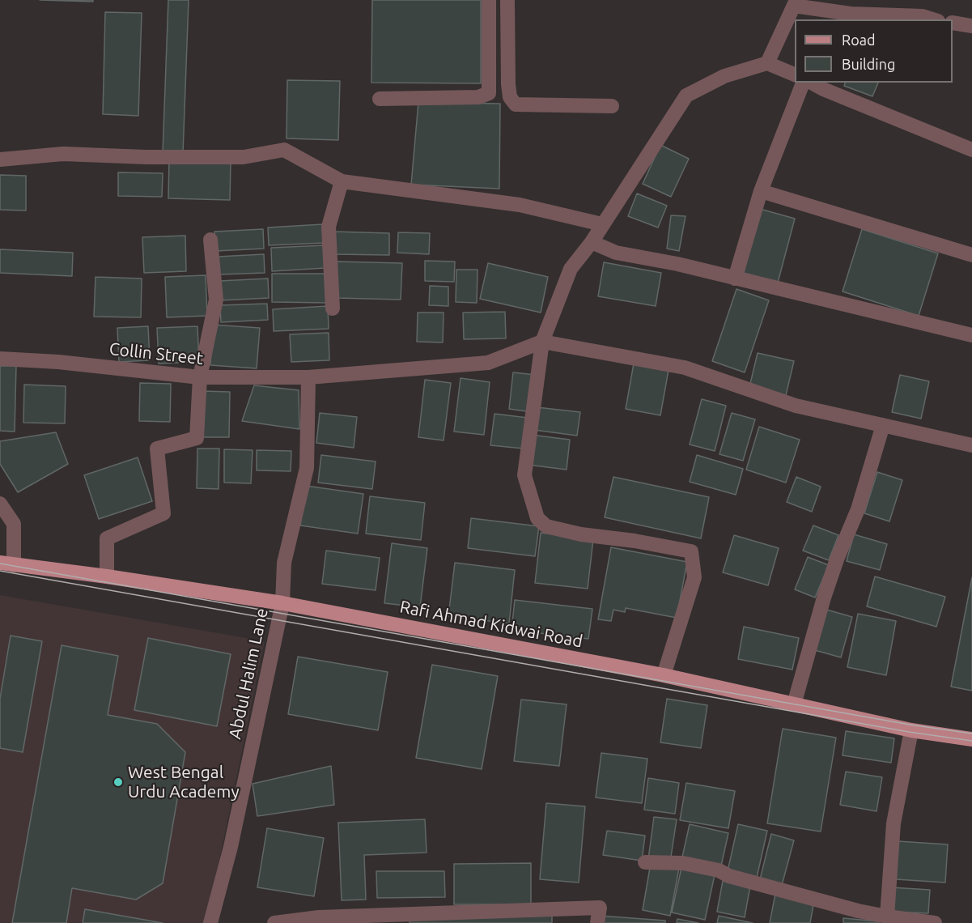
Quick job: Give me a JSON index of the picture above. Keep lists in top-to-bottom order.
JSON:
{
  "streets": {
    "main road": ["Rafi Ahmad Kidwai Road"],
    "street": ["Collin Street", "Abdul Halim Lane"]
  },
  "crossings": [
    ["Rafi Ahmad Kidwai Road", "Abdul Halim Lane"]
  ],
  "places": ["West Bengal Urdu Academy"],
  "legend": ["Road", "Building"]
}
